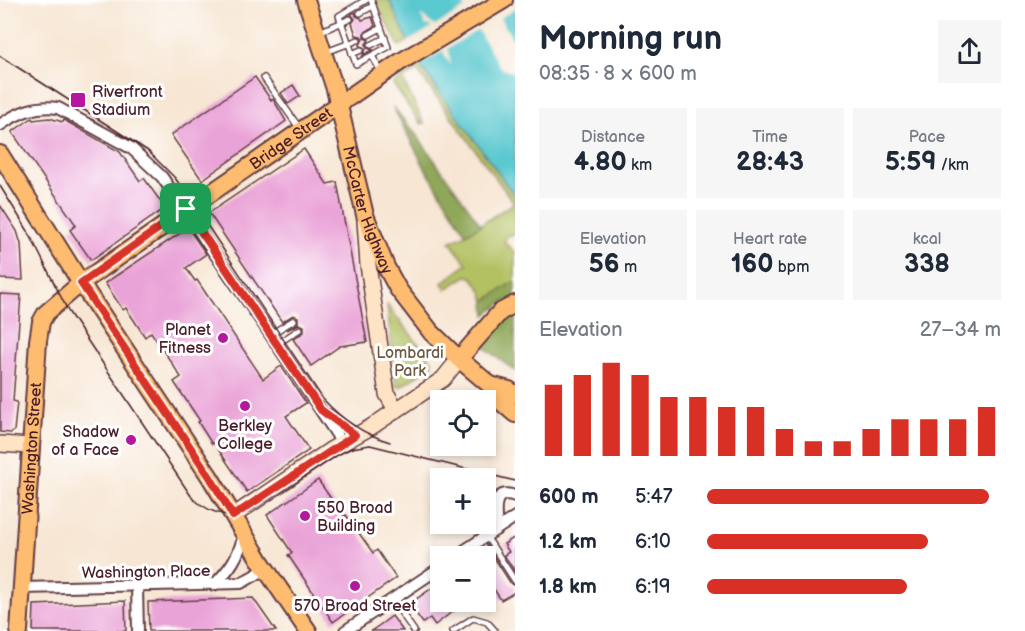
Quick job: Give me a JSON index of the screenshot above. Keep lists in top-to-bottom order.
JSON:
{
  "streets": {
    "main road": ["Bridge Street", "McCarter Highway", "Washington Street"],
    "street": ["Washington Place"]
  },
  "crossings": [
    ["Bridge Street", "McCarter Highway"],
    ["Bridge Street", "Washington Street"],
    ["Washington Street", "Washington Place"]
  ],
  "parks": ["Lombardi Park"],
  "places": {
    "transit": ["Riverfront Stadium"],
    "other": [
      "Planet Fitness",
      "Berkley College",
      "Shadow of a Face",
      "550 Broad Building",
      "570 Broad Street"
    ]
  },
  "page": {
    "heading": ["Morning run", "08:35 · 8 × 600 m"],
    "stats": [
      ["Distance", "4.80 km"],
      ["Time", "28:43"],
      ["Pace", "5:59 /km"],
      ["Elevation", "56 m"],
      ["Heart rate", "160 bpm"],
      ["kcal", "338"]
    ],
    "chart": ["Elevation", "27–34 m"],
    "map_buttons": ["+", "−"],
    "list": [
      {
        "name": "600 m",
        "note": "5:47"
      },
      {
        "name": "1.2 km",
        "note": "6:10"
      },
      {
        "name": "1.8 km",
        "note": "6:19"
      }
    ]
  }
}
